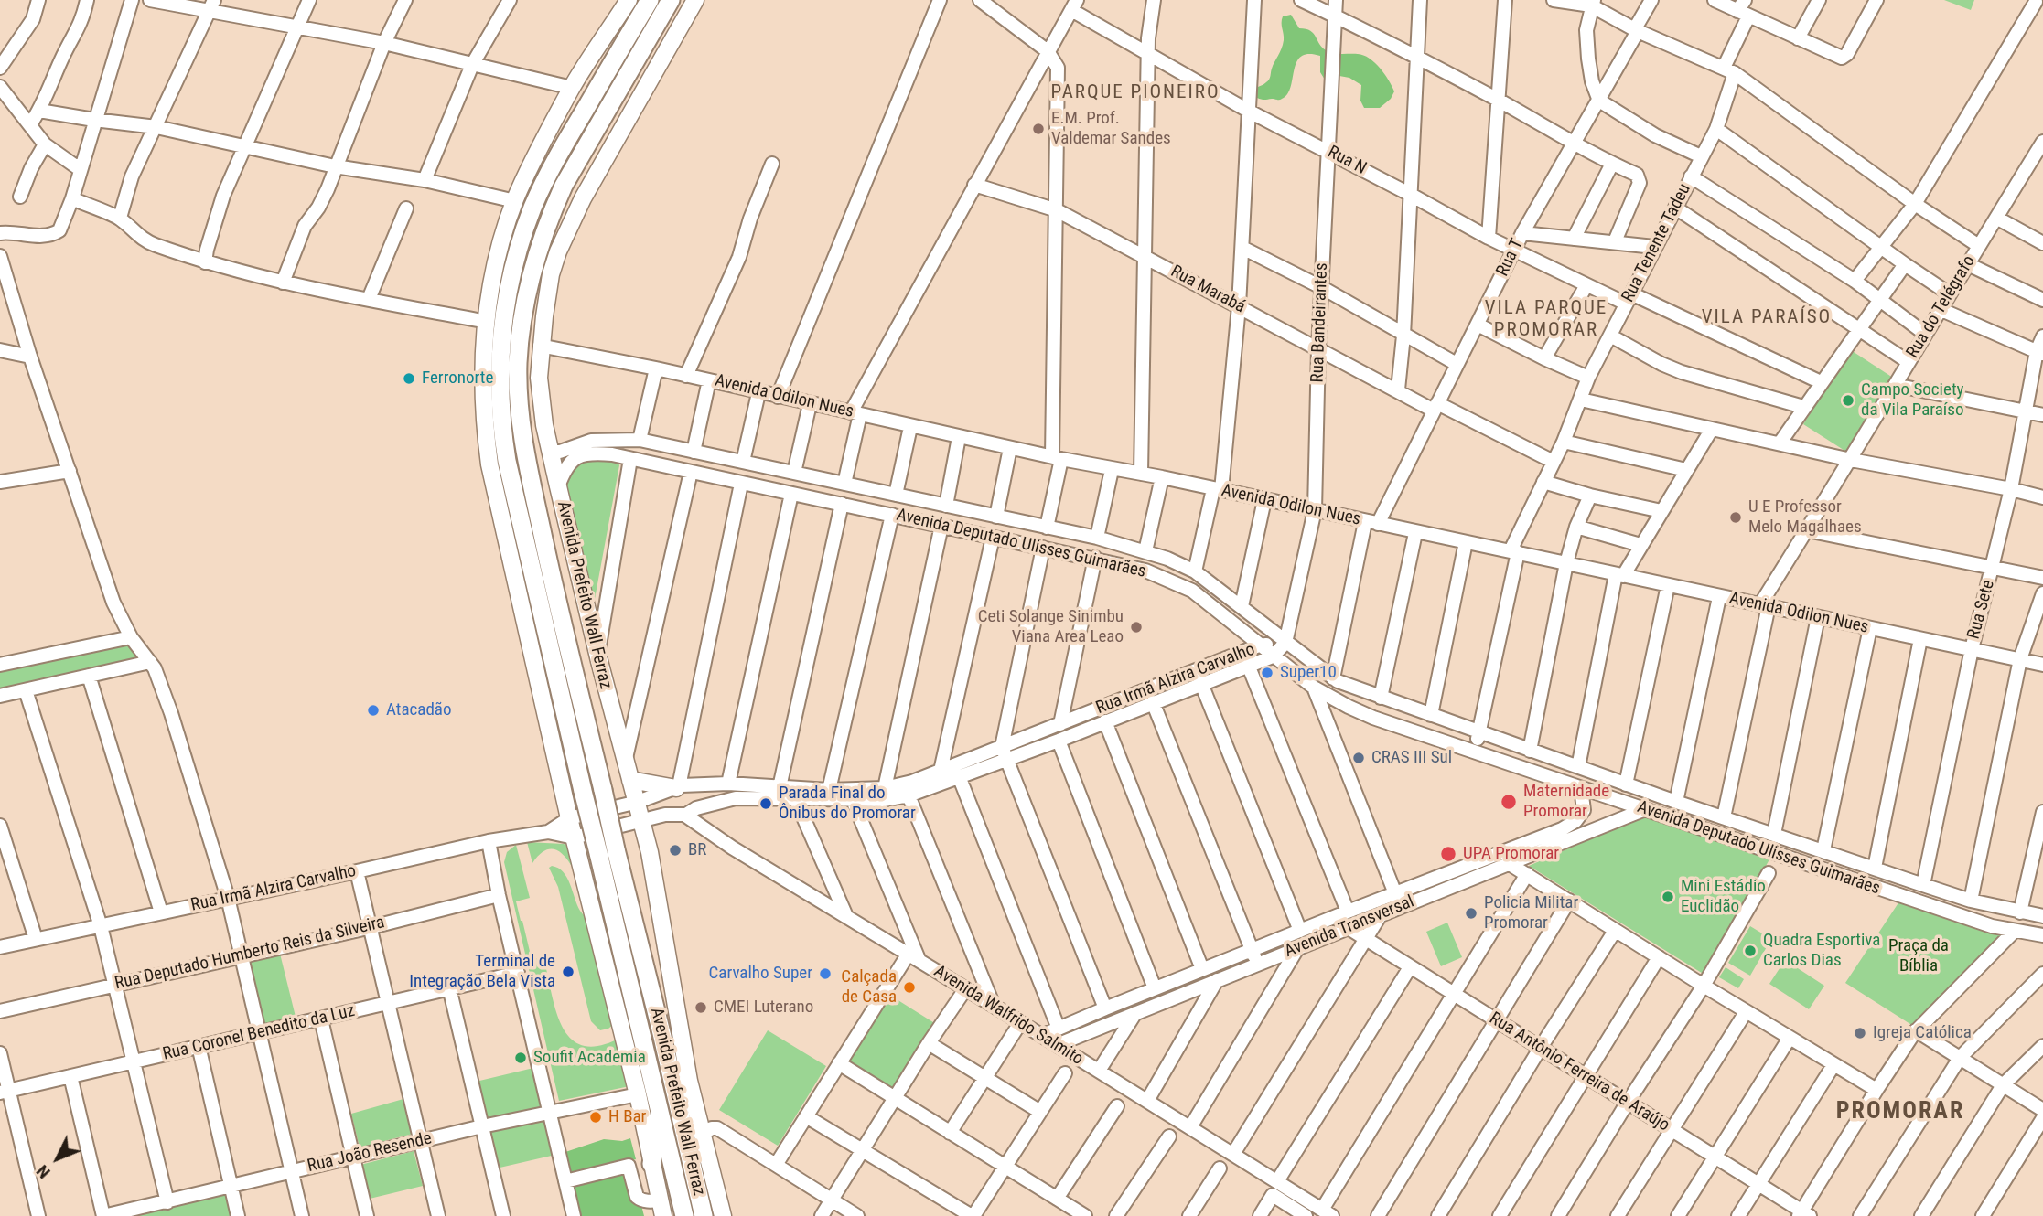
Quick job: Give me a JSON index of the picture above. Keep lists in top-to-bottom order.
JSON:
{
  "streets": {
    "highway": ["Avenida Prefeito Wall Ferraz"],
    "street": [
      "Rua N",
      "Rua Tenente Tadeu",
      "Rua T",
      "Rua Marabá",
      "Rua do Telégrafo",
      "Rua Bandeirantes",
      "Avenida Odilon Nues",
      "Avenida Deputado Ulisses Guimarães",
      "Rua Sete",
      "Rua Irmã Alzira Carvalho",
      "Avenida Transversal",
      "Rua Deputado Humberto Reis da Silveira",
      "Avenida Walfrido Salmito",
      "Rua Coronel Benedito da Luz",
      "Rua Antônio Ferreira de Araújo",
      "Rua João Resende"
    ]
  },
  "crossings": [
    ["Rua N", "Rua Tenente Tadeu"],
    ["Rua N", "Rua T"],
    ["Rua N", "Rua Bandeirantes"],
    ["Rua Tenente Tadeu", "Rua Marabá"],
    ["Rua Tenente Tadeu", "Avenida Odilon Nues"],
    ["Rua Tenente Tadeu", "Avenida Deputado Ulisses Guimarães"],
    ["Rua T", "Rua Marabá"],
    ["Rua T", "Avenida Odilon Nues"],
    ["Rua T", "Avenida Deputado Ulisses Guimarães"],
    ["Rua Marabá", "Rua Bandeirantes"],
    ["Rua do Telégrafo", "Avenida Odilon Nues"],
    ["Rua do Telégrafo", "Avenida Deputado Ulisses Guimarães"],
    ["Rua Bandeirantes", "Avenida Odilon Nues"],
    ["Rua Bandeirantes", "Avenida Deputado Ulisses Guimarães"],
    ["Rua Bandeirantes", "Rua Irmã Alzira Carvalho"],
    ["Avenida Odilon Nues", "Avenida Prefeito Wall Ferraz"],
    ["Avenida Odilon Nues", "Rua Sete"],
    ["Avenida Deputado Ulisses Guimarães", "Avenida Prefeito Wall Ferraz"],
    ["Avenida Deputado Ulisses Guimarães", "Rua Sete"],
    ["Avenida Deputado Ulisses Guimarães", "Rua Irmã Alzira Carvalho"],
    ["Avenida Deputado Ulisses Guimarães", "Avenida Transversal"],
    ["Avenida Prefeito Wall Ferraz", "Rua Irmã Alzira Carvalho"],
    ["Rua Irmã Alzira Carvalho", "Avenida Walfrido Salmito"],
    ["Avenida Transversal", "Avenida Walfrido Salmito"],
    ["Avenida Transversal", "Rua Antônio Ferreira de Araújo"]
  ],
  "districts": [
    "PARQUE PIONEIRO",
    "VILA PARQUE PROMORAR",
    "VILA PARAÍSO",
    "PROMORAR"
  ],
  "parks": ["Praça da Bíblia"],
  "places": [
    "E.M. Prof. Valdemar Sandes",
    "Ferronorte",
    "Campo Society da Vila Paraíso",
    "U E Professor Melo Magalhaes",
    "Ceti Solange Sinimbu Viana Area Leao",
    "Super10",
    "Atacadão",
    "CRAS III Sul",
    "Maternidade Promorar",
    "Parada Final do Ônibus do Promorar",
    "BR",
    "UPA Promorar",
    "Mini Estádio Euclidão",
    "Policia Militar Promorar",
    "Quadra Esportiva Carlos Dias",
    "Terminal de Integração Bela Vista",
    "Carvalho Super",
    "Calçada de Casa",
    "CMEI Luterano",
    "Igreja Católica",
    "Soufit Academia",
    "H Bar"
  ],
  "north": "bottom left"
}
